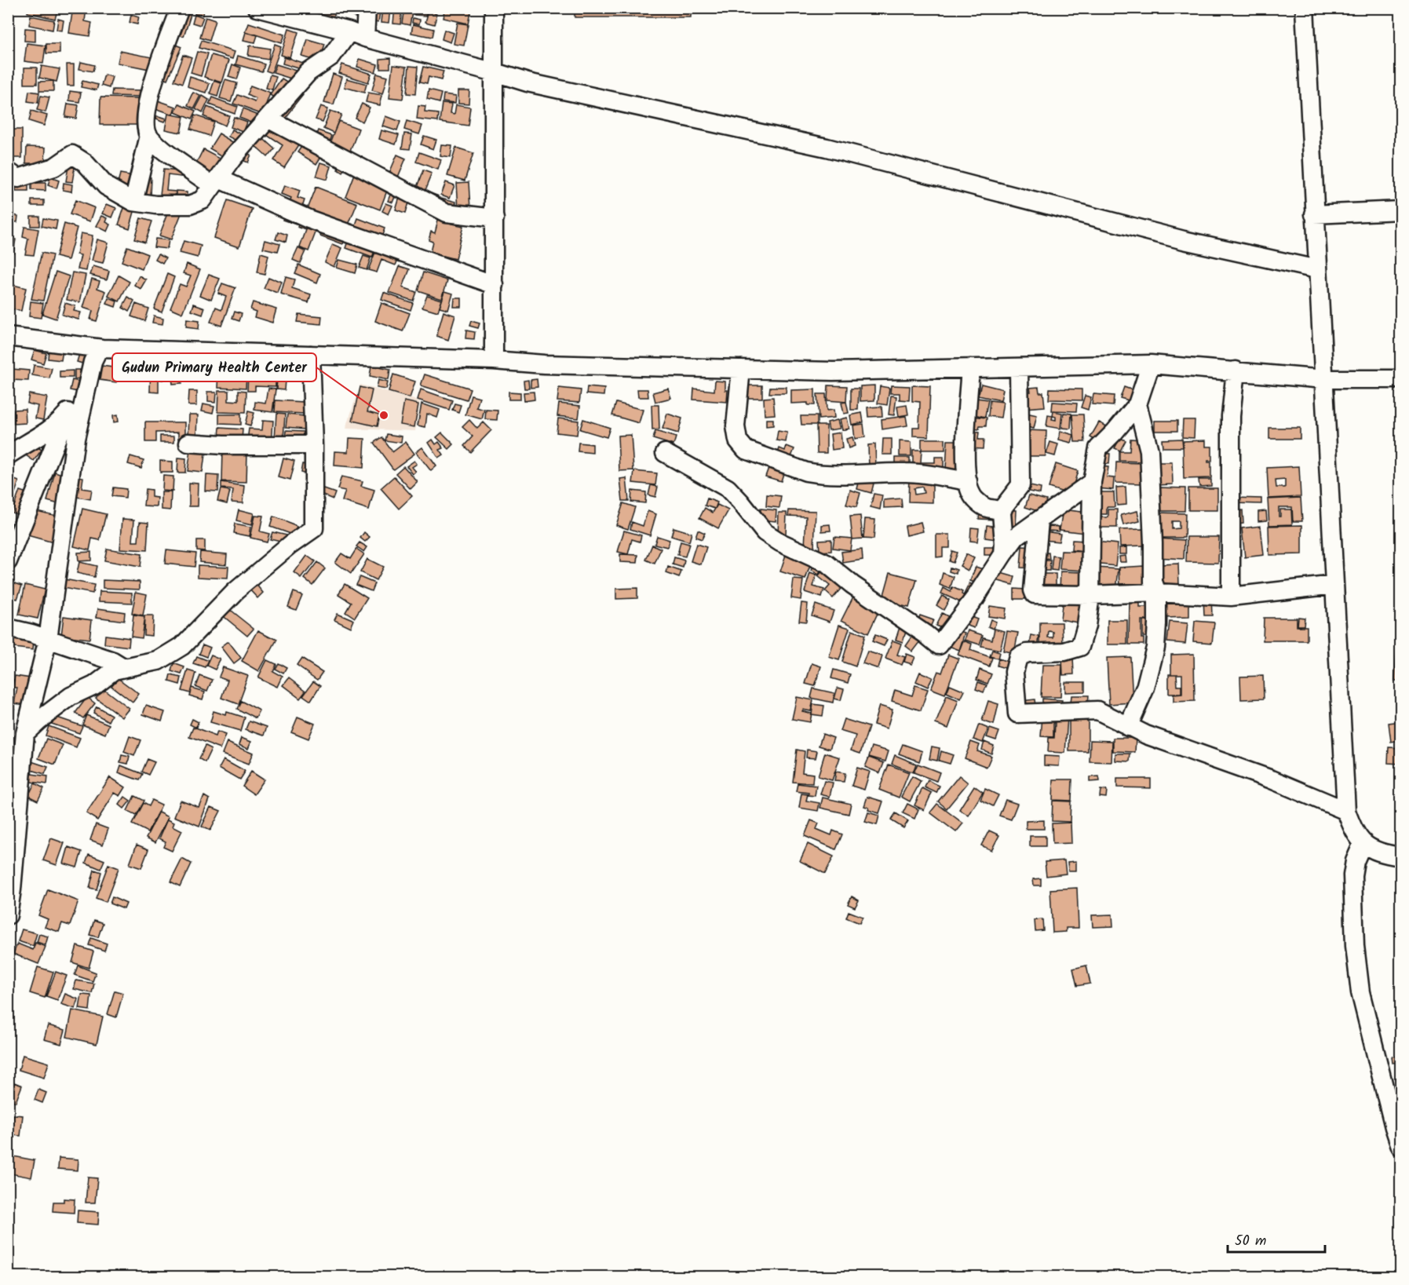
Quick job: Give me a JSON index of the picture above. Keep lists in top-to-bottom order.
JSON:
{
  "places": ["Gudun Primary Health Center"],
  "scale_bar": "50 m"
}
